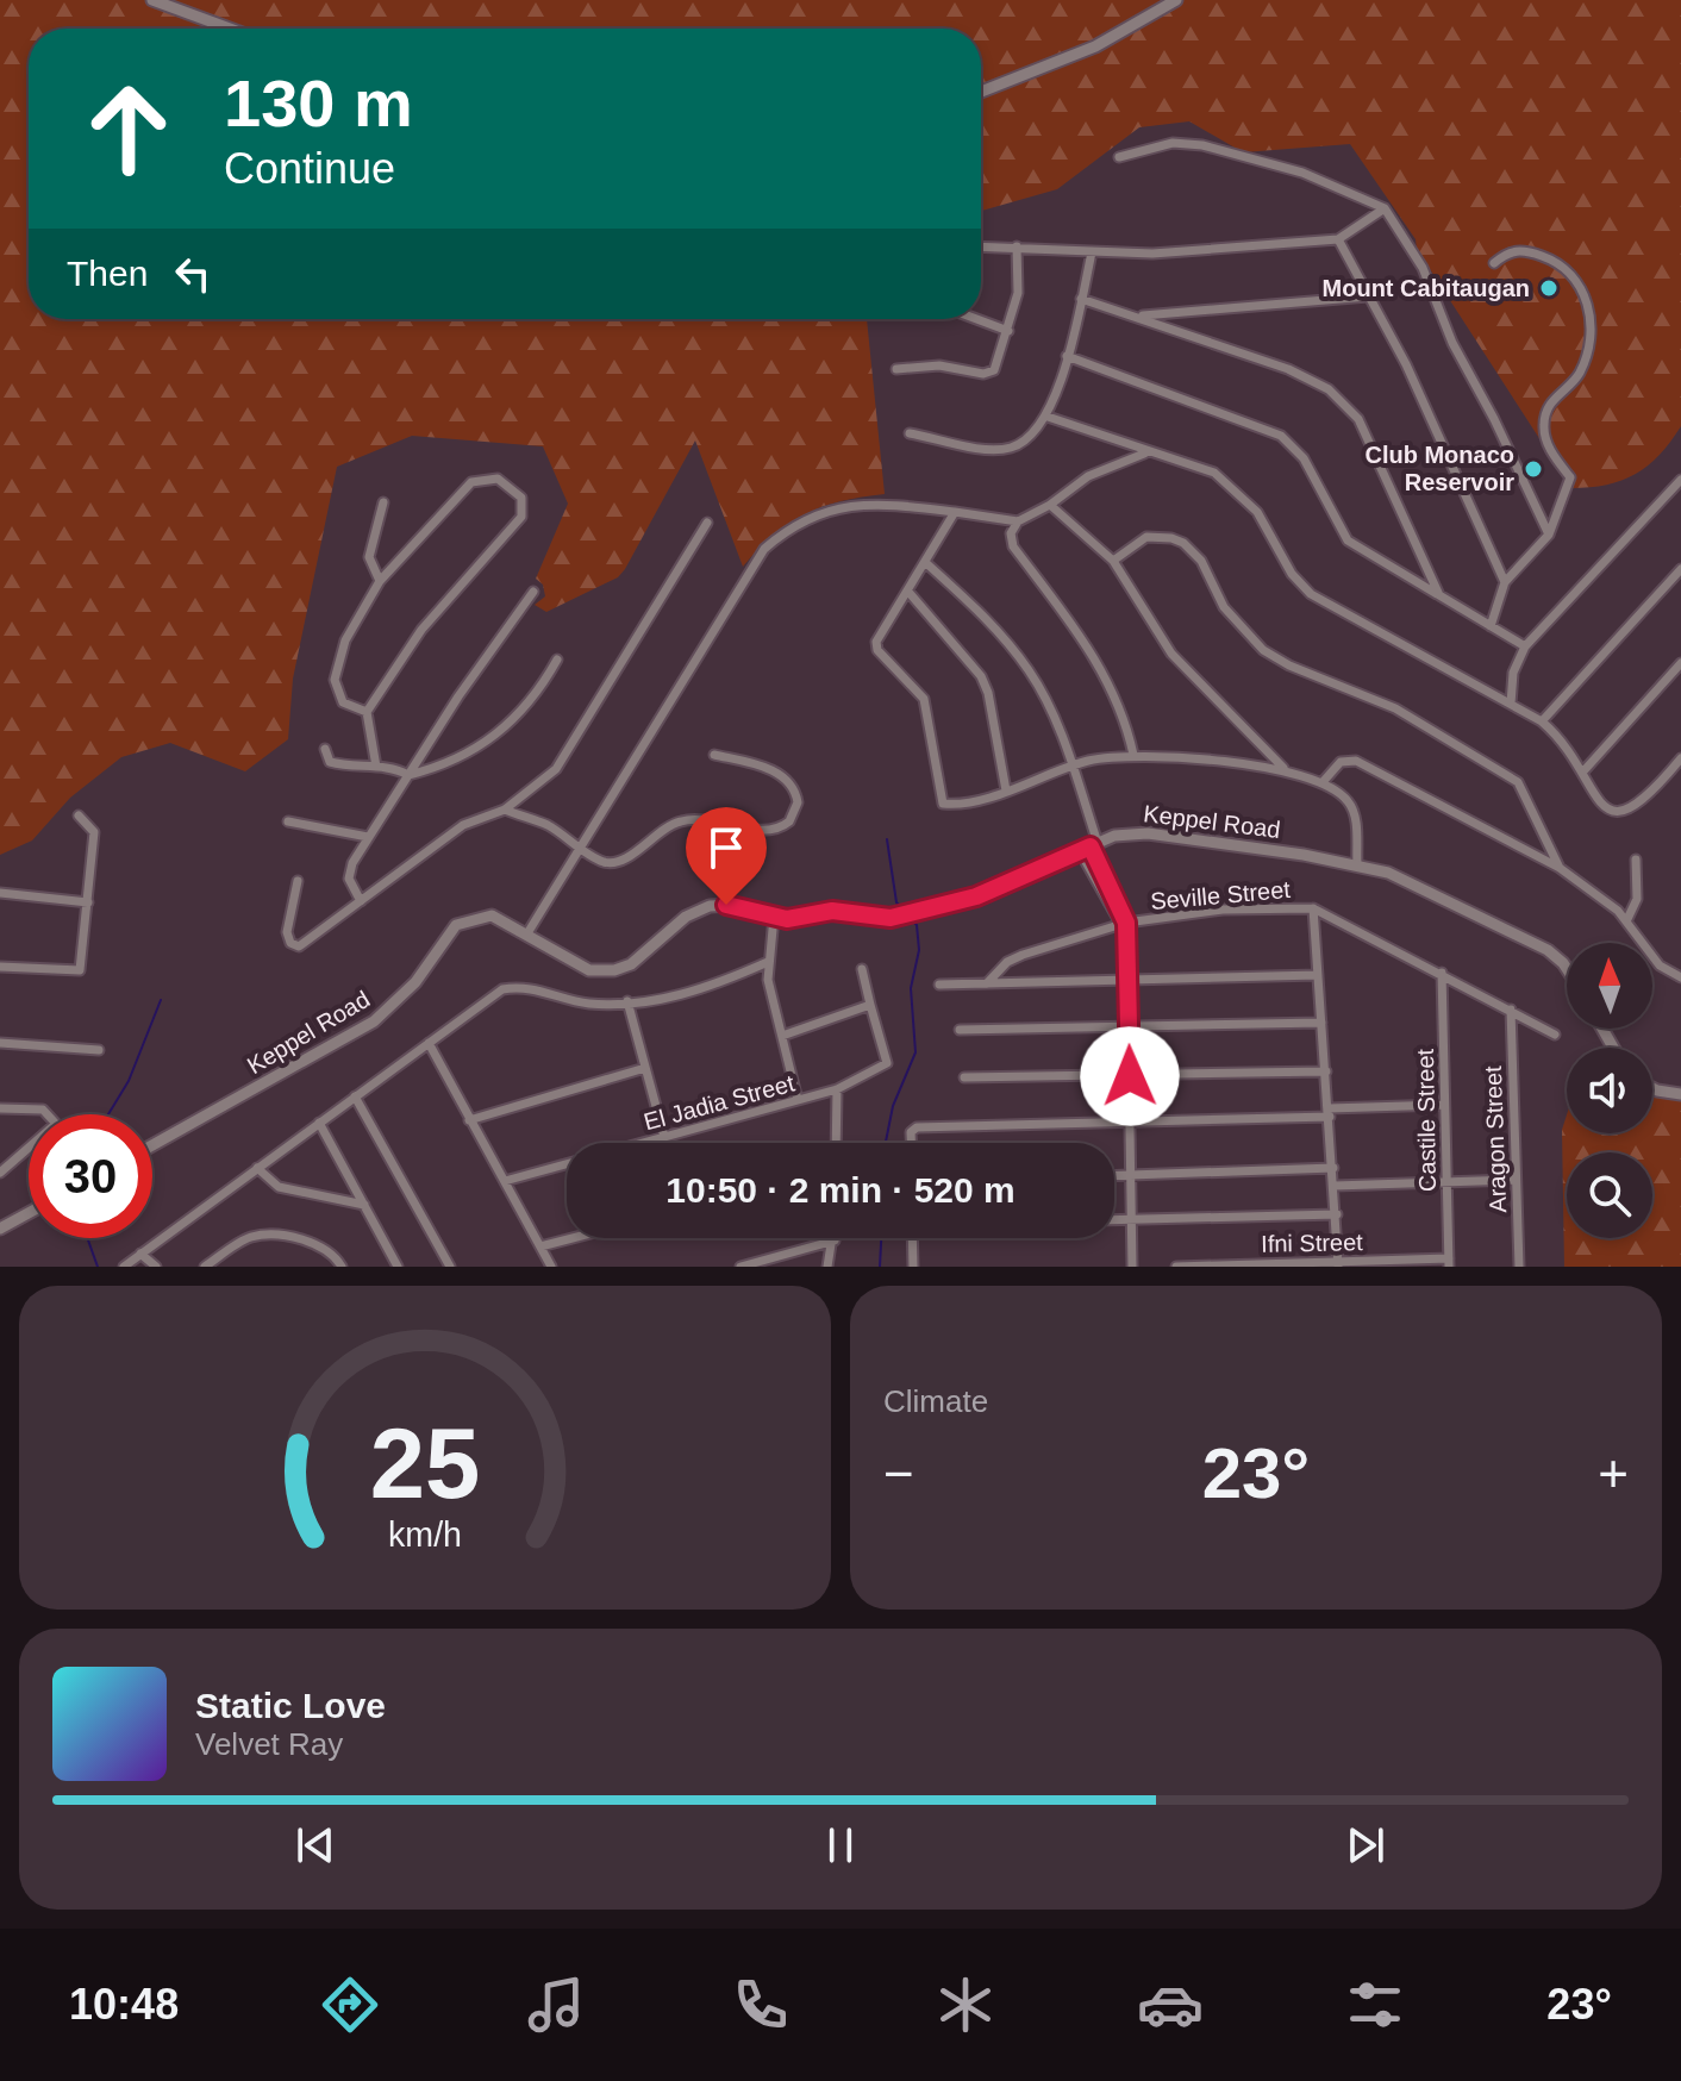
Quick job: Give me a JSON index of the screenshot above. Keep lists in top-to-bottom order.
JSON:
{
  "streets": {
    "street": [
      "Keppel Road",
      "Seville Street",
      "El Jadia Street",
      "Castile Street",
      "Aragon Street",
      "Ifni Street"
    ]
  },
  "crossings": [
    ["Seville Street", "Castile Street"],
    ["Seville Street", "Aragon Street"],
    ["Castile Street", "Ifni Street"]
  ],
  "places": ["Mount Cabitaugan", "Club Monaco Reservoir"],
  "north": "top",
  "page": {
    "turn": ["130 m", "Continue"],
    "then": "Then",
    "limit": "30",
    "trip": "10:50 · 2 min · 520 m",
    "tile": "Climate",
    "heat": ["−", "23°", "+"],
    "song": ["Static Love", "Velvet Ray"],
    "tabs": ["10:48", "23°"],
    "gauge": ["25", "km/h"]
  }
}
